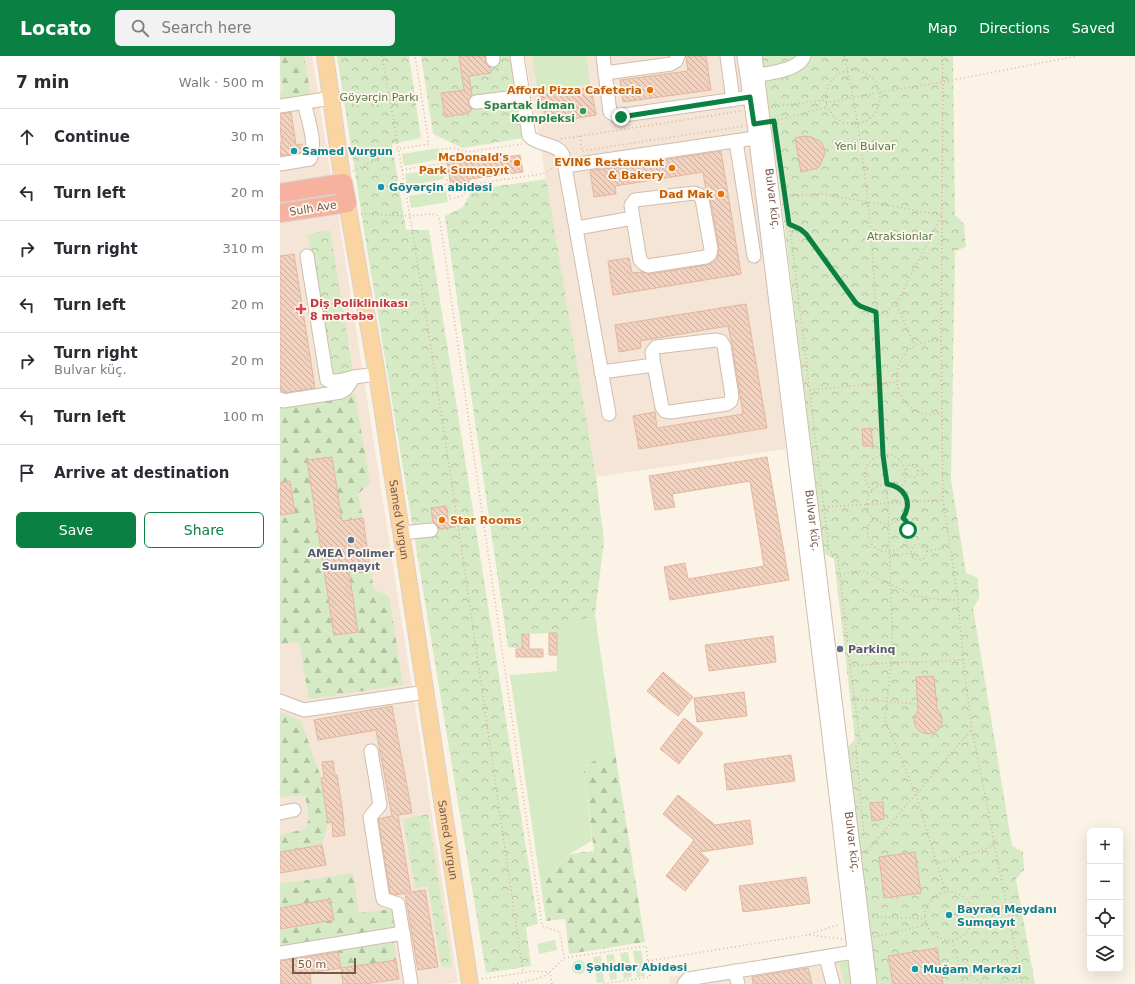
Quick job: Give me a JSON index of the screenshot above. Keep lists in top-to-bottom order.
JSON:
{
  "streets": {
    "highway": ["Sulh Ave", "Samed Vurgun"],
    "street": ["Bulvar küç."]
  },
  "crossings": [
    ["Sulh Ave", "Samed Vurgun"]
  ],
  "parks": ["Göyərçin Parkı", "Yeni Bulvar", "Atraksionlar"],
  "places": {
    "other": [
      "Afford Pizza Cafeteria",
      "Spartak İdman Kompleksi",
      "Samed Vurgun",
      "McDonald's Park Sumqayıt",
      "EVIN6 Restaurant & Bakery",
      "Göyərçin abidəsi",
      "Dad Mak",
      "Star Rooms",
      "AMEA Polimer Sumqayıt",
      "Parkinq",
      "Bayraq Meydanı Sumqayıt",
      "Şəhidlər Abidəsi",
      "Muğam Mərkəzi"
    ],
    "health": ["Diş Poliklinikası 8 mərtəbə"]
  },
  "scale_bar": "50 m",
  "page": {
    "header": "Locato",
    "search": "Search here",
    "nav": ["Map", "Directions", "Saved"],
    "heading": ["7 min", "Walk · 500 m"],
    "list": [
      ["Continue", "30 m"],
      ["Turn left", "20 m"],
      ["Turn right", "310 m"],
      ["Turn left", "20 m"],
      ["Turn right", "Bulvar küç.", "20 m"],
      ["Turn left", "100 m"],
      "Arrive at destination"
    ],
    "buttons": ["Save", "Share"],
    "map_buttons": ["+", "−"],
    "scale": "50 m"
  }
}
